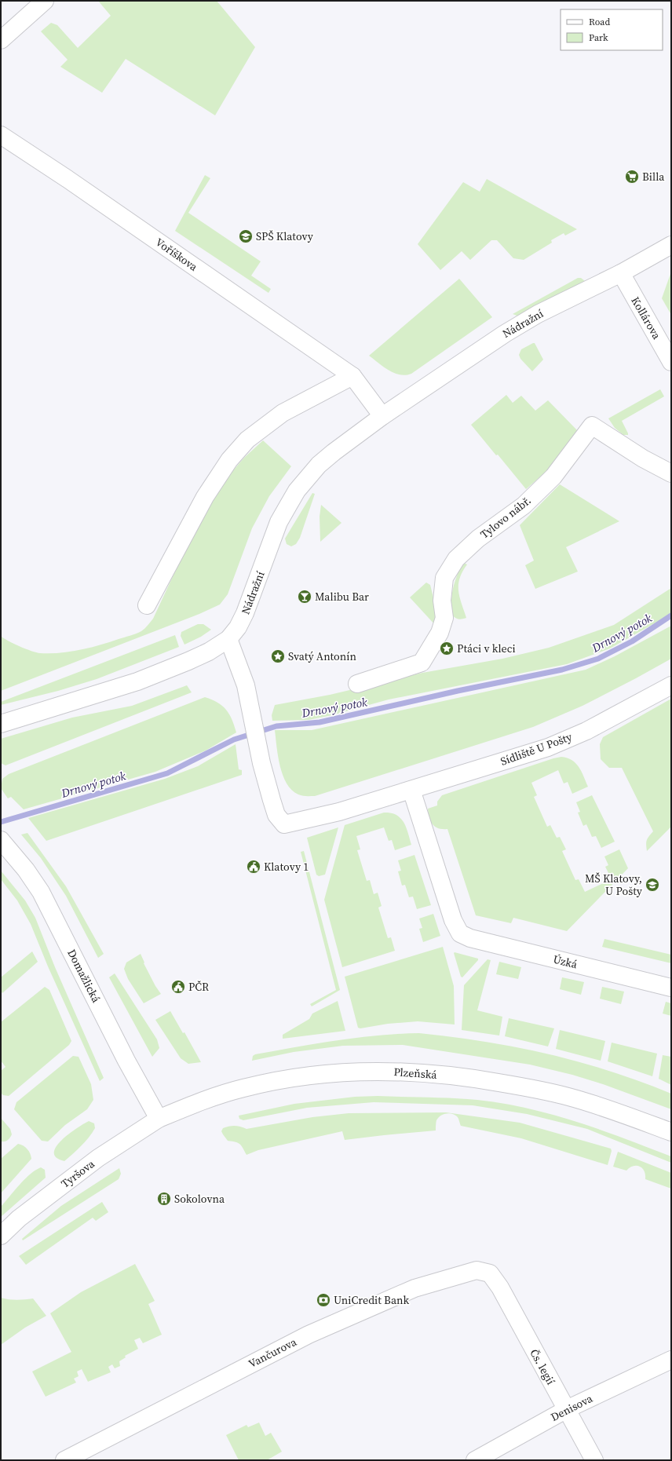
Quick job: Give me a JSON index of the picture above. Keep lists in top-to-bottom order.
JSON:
{
  "streets": {
    "street": [
      "Voříškova",
      "Kollárova",
      "Nádražní",
      "Tylovo nábř.",
      "Sídliště U Pošty",
      "Úzká",
      "Domažlická",
      "Plzeňská",
      "Tyršova",
      "Vančurova",
      "Čs. legií",
      "Denisova"
    ]
  },
  "crossings": [
    ["Voříškova", "Nádražní"],
    ["Kollárova", "Nádražní"],
    ["Nádražní", "Sídliště U Pošty"],
    ["Sídliště U Pošty", "Úzká"],
    ["Domažlická", "Plzeňská"],
    ["Domažlická", "Tyršova"],
    ["Plzeňská", "Tyršova"],
    ["Vančurova", "Čs. legií"],
    ["Čs. legií", "Denisova"]
  ],
  "water": ["Drnový potok"],
  "places": {
    "supermarket": ["Billa"],
    "school or university": ["SPŠ Klatovy", "MŠ Klatovy, U Pošty"],
    "bar": ["Malibu Bar"],
    "place": ["Ptáci v kleci", "Svatý Antonín"],
    "public building": ["Klatovy 1", "PČR"],
    "building": ["Sokolovna"],
    "bank": ["UniCredit Bank"]
  },
  "legend": ["Road", "Park"]
}
